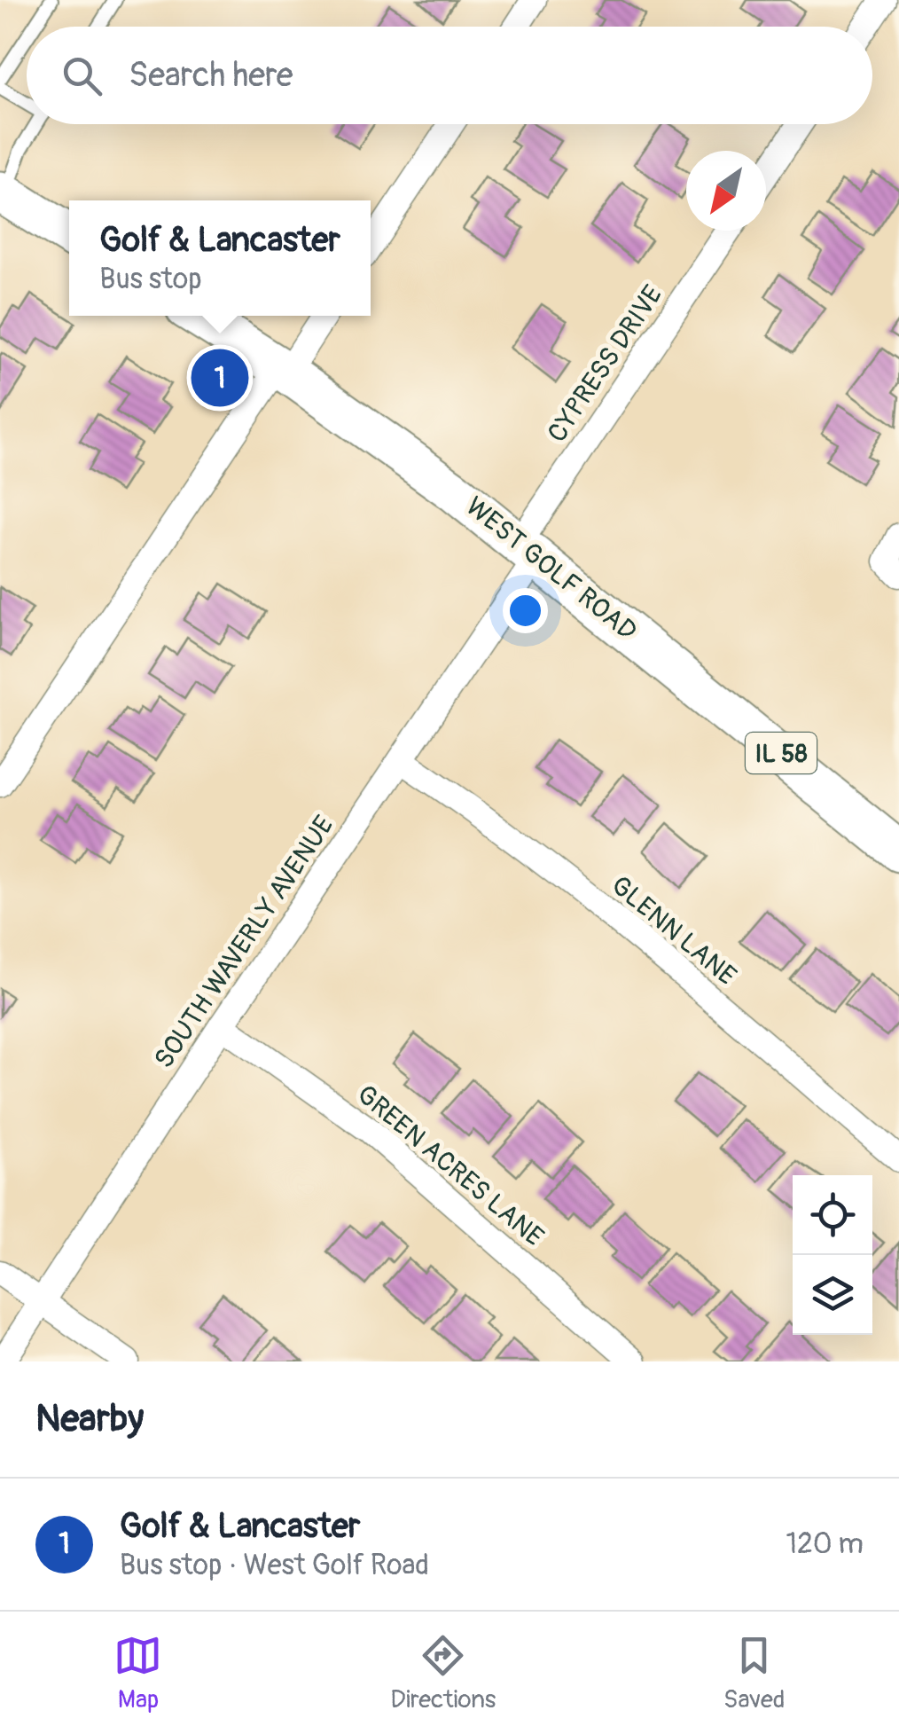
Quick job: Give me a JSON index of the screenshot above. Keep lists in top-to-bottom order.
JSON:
{
  "streets": {
    "main road": ["WEST GOLF ROAD", "IL 58"],
    "street": [
      "CYPRESS DRIVE",
      "GLENN LANE",
      "SOUTH WAVERLY AVENUE",
      "GREEN ACRES LANE"
    ]
  },
  "crossings": [
    ["CYPRESS DRIVE", "WEST GOLF ROAD"],
    ["CYPRESS DRIVE", "SOUTH WAVERLY AVENUE"],
    ["WEST GOLF ROAD", "SOUTH WAVERLY AVENUE"],
    ["GLENN LANE", "SOUTH WAVERLY AVENUE"],
    ["SOUTH WAVERLY AVENUE", "GREEN ACRES LANE"]
  ],
  "north": "bottom left",
  "page": {
    "search": "Search here",
    "popup": ["Golf & Lancaster", "Bus stop"],
    "pins": "1",
    "heading": "Nearby",
    "list": [
      {
        "mark": "1",
        "name": "Golf & Lancaster",
        "note": "Bus stop · West Golf Road",
        "value": "120 m"
      }
    ],
    "nav": ["Map", "Directions", "Saved"]
  }
}
